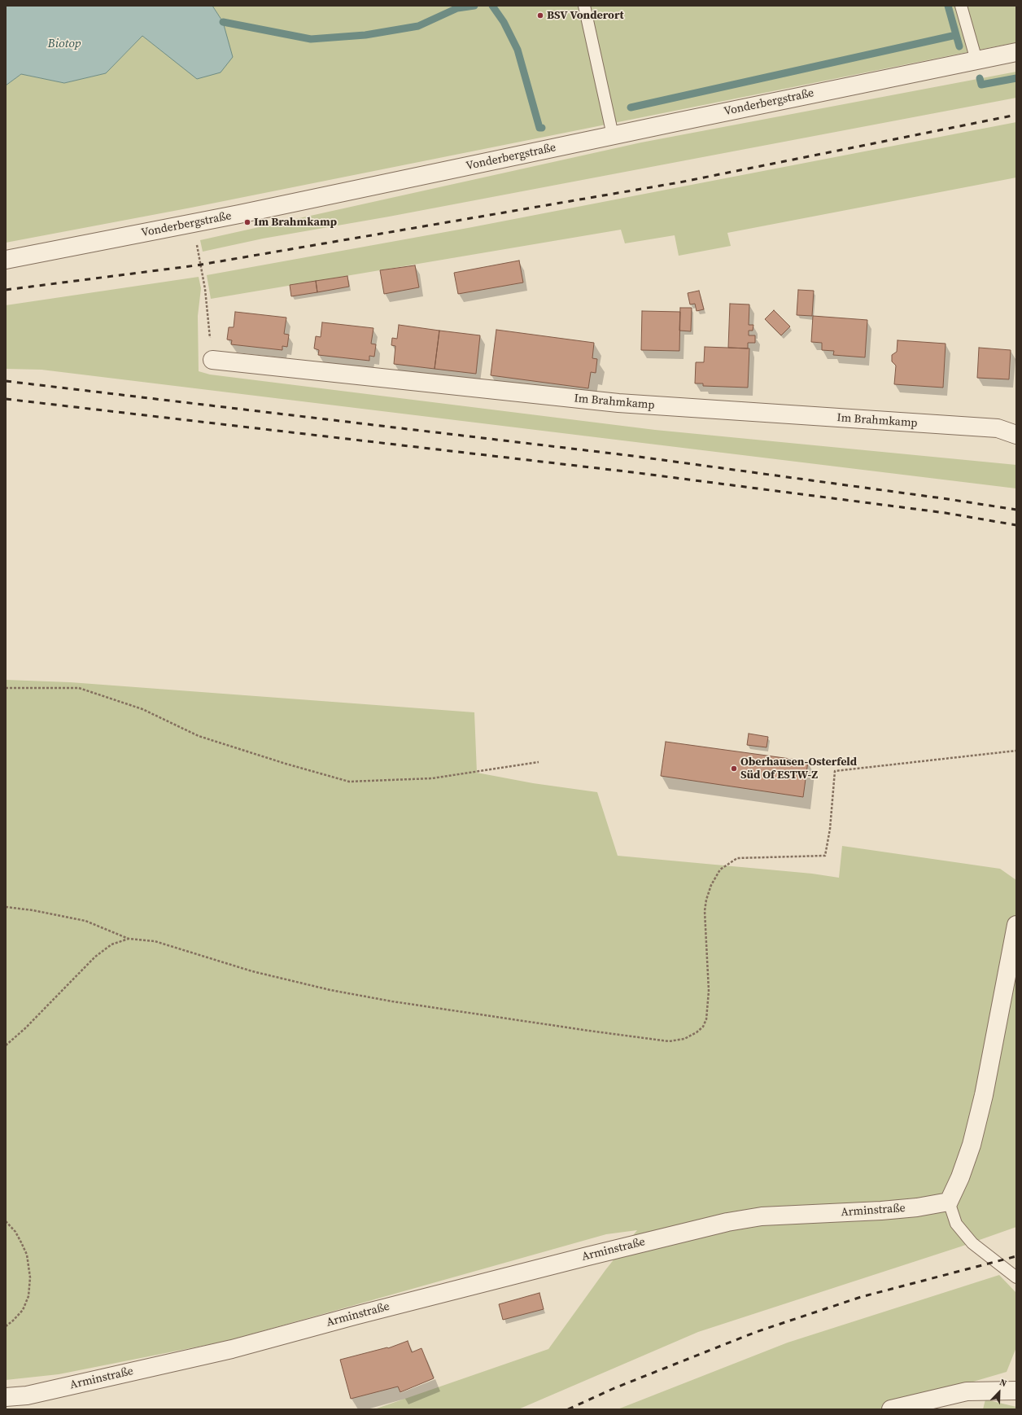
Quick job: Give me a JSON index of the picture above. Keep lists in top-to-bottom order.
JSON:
{
  "streets": {
    "street": ["Vonderbergstraße", "Im Brahmkamp", "Arminstraße"]
  },
  "water": ["Biotop"],
  "places": ["BSV Vonderort", "Im Brahmkamp", "Oberhausen-Osterfeld Süd Of ESTW-Z"],
  "north": "top right"
}
